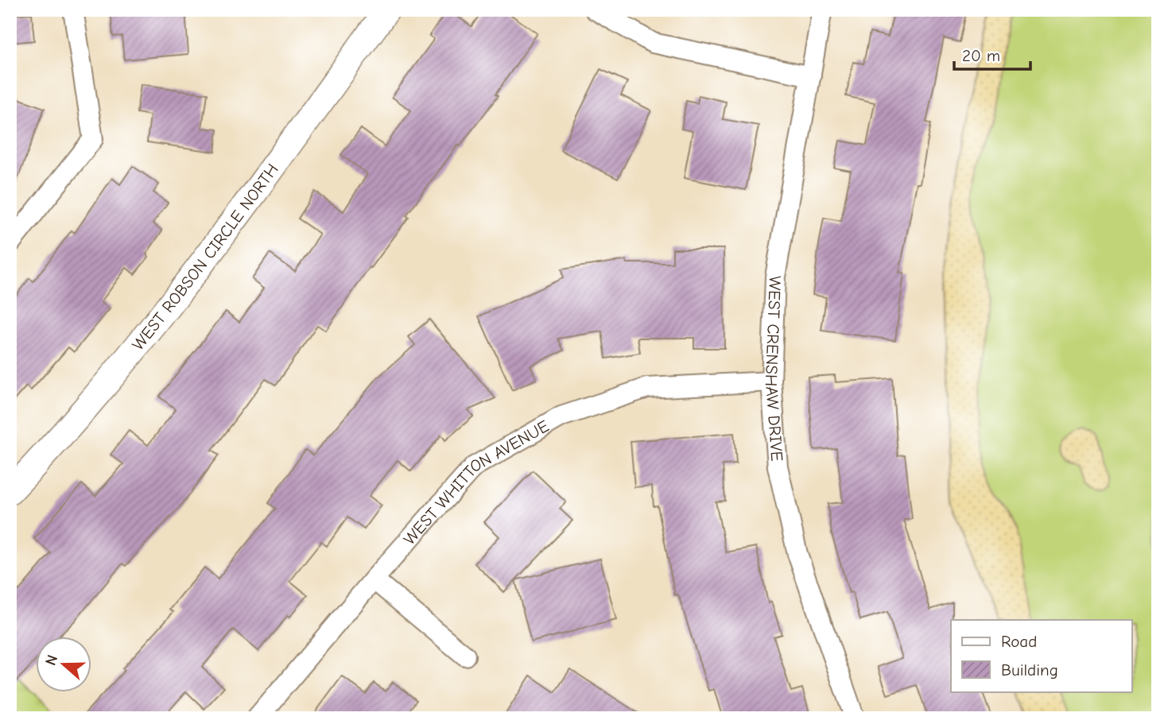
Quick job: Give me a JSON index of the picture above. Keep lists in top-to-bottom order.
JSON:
{
  "streets": {
    "street": ["WEST ROBSON CIRCLE NORTH", "WEST CRENSHAW DRIVE", "WEST WHITTON AVENUE"]
  },
  "crossings": [
    ["WEST CRENSHAW DRIVE", "WEST WHITTON AVENUE"]
  ],
  "legend": ["Road", "Building"],
  "scale_bar": "20 m",
  "north": "left"
}
